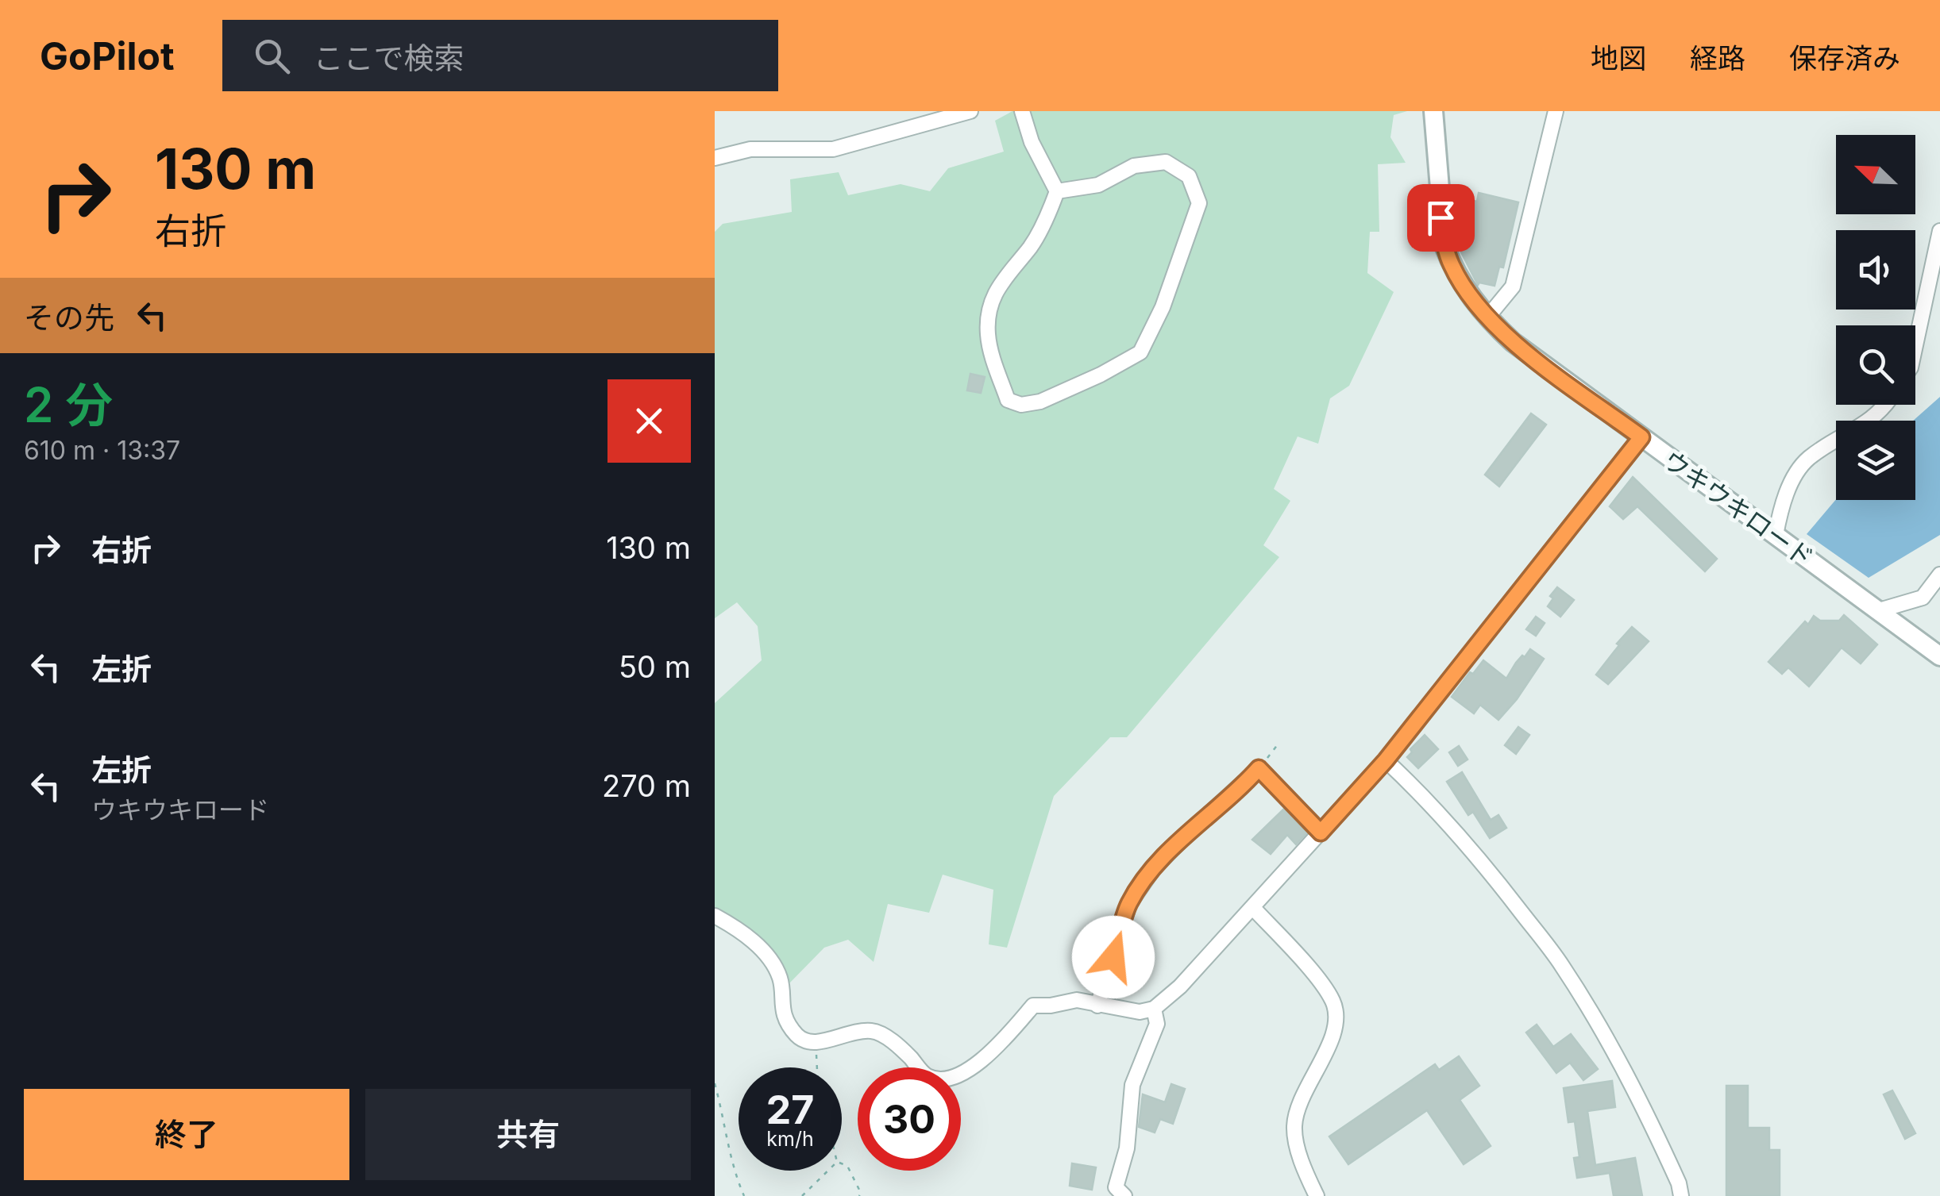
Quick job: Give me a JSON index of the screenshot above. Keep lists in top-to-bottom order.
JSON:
{
  "streets": {
    "street": ["ウキウキロード"]
  },
  "north": "top left",
  "page": {
    "header": "GoPilot",
    "search": "ここで検索",
    "nav": ["地図", "経路", "保存済み"],
    "turn": ["130 m", "右折"],
    "then": "その先",
    "heading": ["2 分", "610 m · 13:37"],
    "list": [
      {
        "name": "右折",
        "value": "130 m"
      },
      {
        "name": "左折",
        "value": "50 m"
      },
      {
        "name": "左折",
        "note": "ウキウキロード",
        "value": "270 m"
      }
    ],
    "speed": "27 km/h",
    "limit": "30",
    "buttons": ["終了", "共有"]
  }
}
